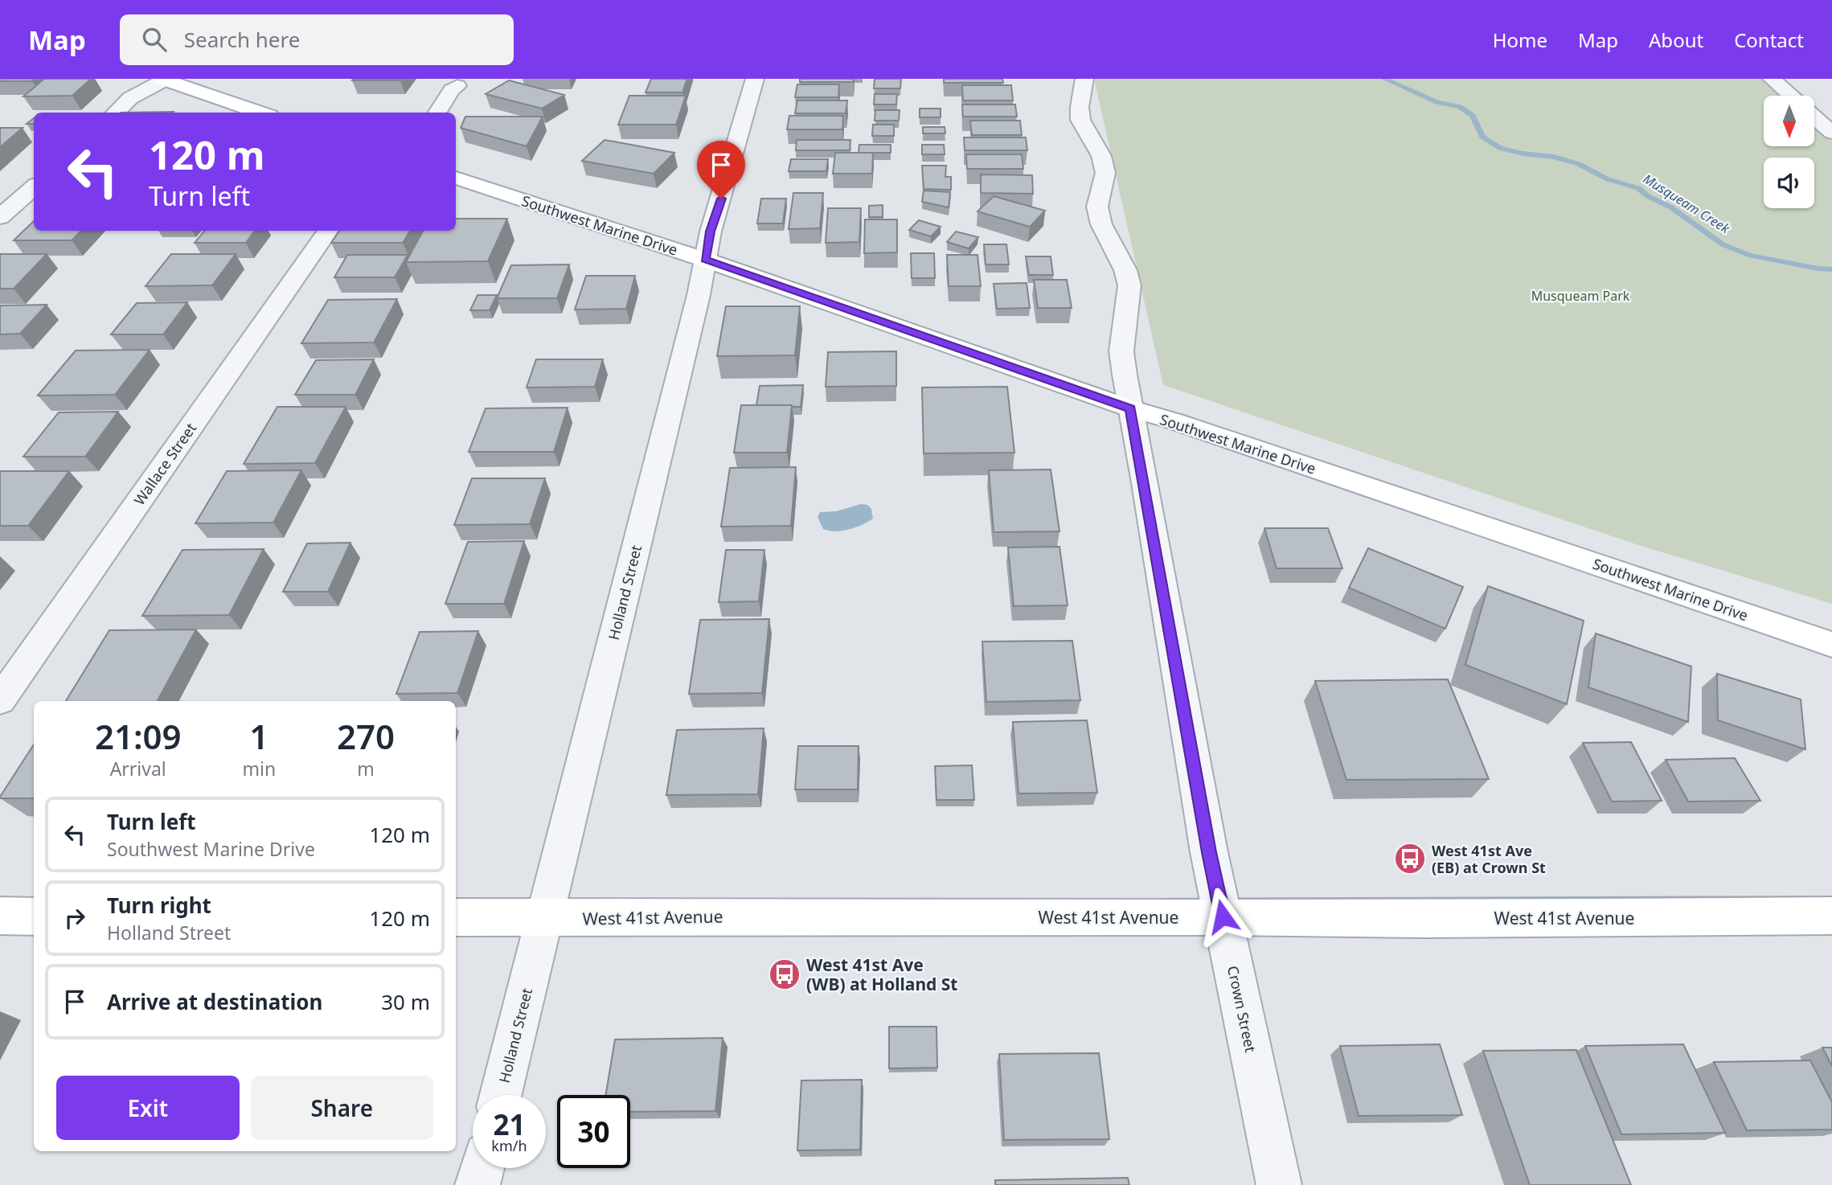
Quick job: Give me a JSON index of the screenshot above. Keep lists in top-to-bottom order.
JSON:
{
  "streets": {
    "main road": ["Southwest Marine Drive", "West 41st Avenue"],
    "street": ["Wallace Street", "Holland Street", "Crown Street"]
  },
  "crossings": [
    ["Southwest Marine Drive", "Holland Street"],
    ["Southwest Marine Drive", "Crown Street"],
    ["Holland Street", "West 41st Avenue"],
    ["West 41st Avenue", "Crown Street"]
  ],
  "water": ["Musqueam Creek"],
  "parks": ["Musqueam Park"],
  "places": {
    "bus stop": ["West 41st Ave (EB) at Crown St", "West 41st Ave (WB) at Holland St"]
  },
  "north": "bottom",
  "page": {
    "header": "Map",
    "search": "Search here",
    "nav": [
      "Home",
      "Map",
      "About",
      "Contact"
    ],
    "turn": ["120 m", "Turn left"],
    "eta": [
      "21:09",
      "Arrival",
      "1",
      "min",
      "270",
      "m"
    ],
    "list": [
      {
        "name": "Turn left",
        "note": "Southwest Marine Drive",
        "value": "120 m"
      },
      {
        "name": "Turn right",
        "note": "Holland Street",
        "value": "120 m"
      },
      {
        "name": "Arrive at destination",
        "value": "30 m"
      }
    ],
    "buttons": ["Exit", "Share"],
    "speed": "21 km/h",
    "limit": "30"
  }
}
